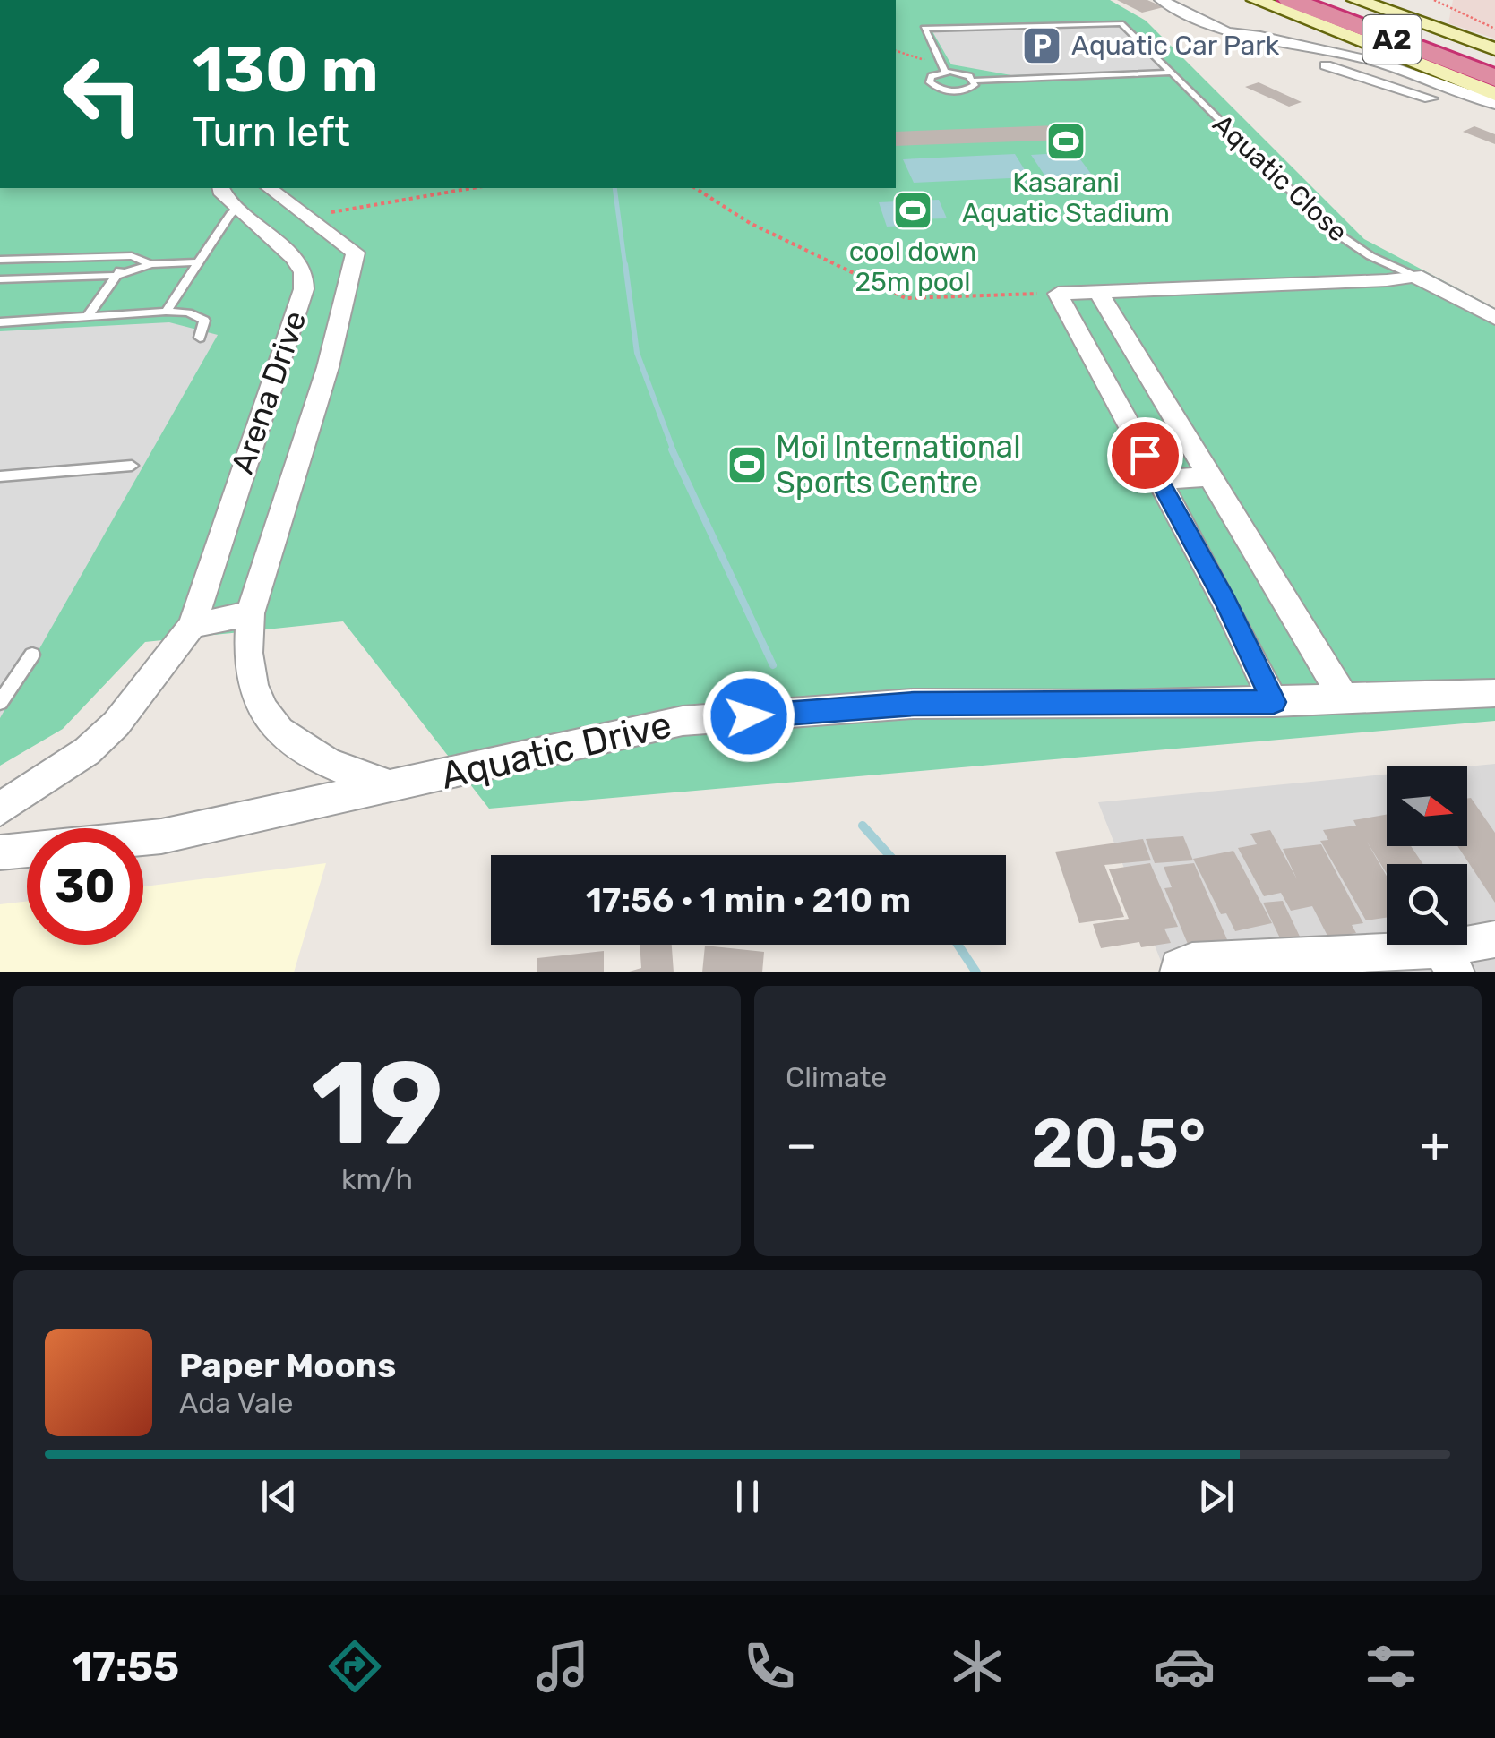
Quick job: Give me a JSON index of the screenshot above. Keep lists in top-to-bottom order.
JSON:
{
  "streets": {
    "highway": ["A2"],
    "street": ["Aquatic Close", "Arena Drive", "Aquatic Drive"]
  },
  "crossings": [
    ["Arena Drive", "Aquatic Drive"]
  ],
  "places": {
    "parking": ["Aquatic Car Park"],
    "sports": ["Kasarani Aquatic Stadium", "cool down 25m pool", "Moi International Sports Centre"]
  },
  "north": "right",
  "page": {
    "turn": ["130 m", "Turn left"],
    "limit": "30",
    "trip": "17:56 · 1 min · 210 m",
    "tile": [
      ["19", "km/h"],
      "Climate"
    ],
    "heat": ["−", "20.5°", "+"],
    "song": ["Paper Moons", "Ada Vale"],
    "tabs": "17:55"
  }
}
